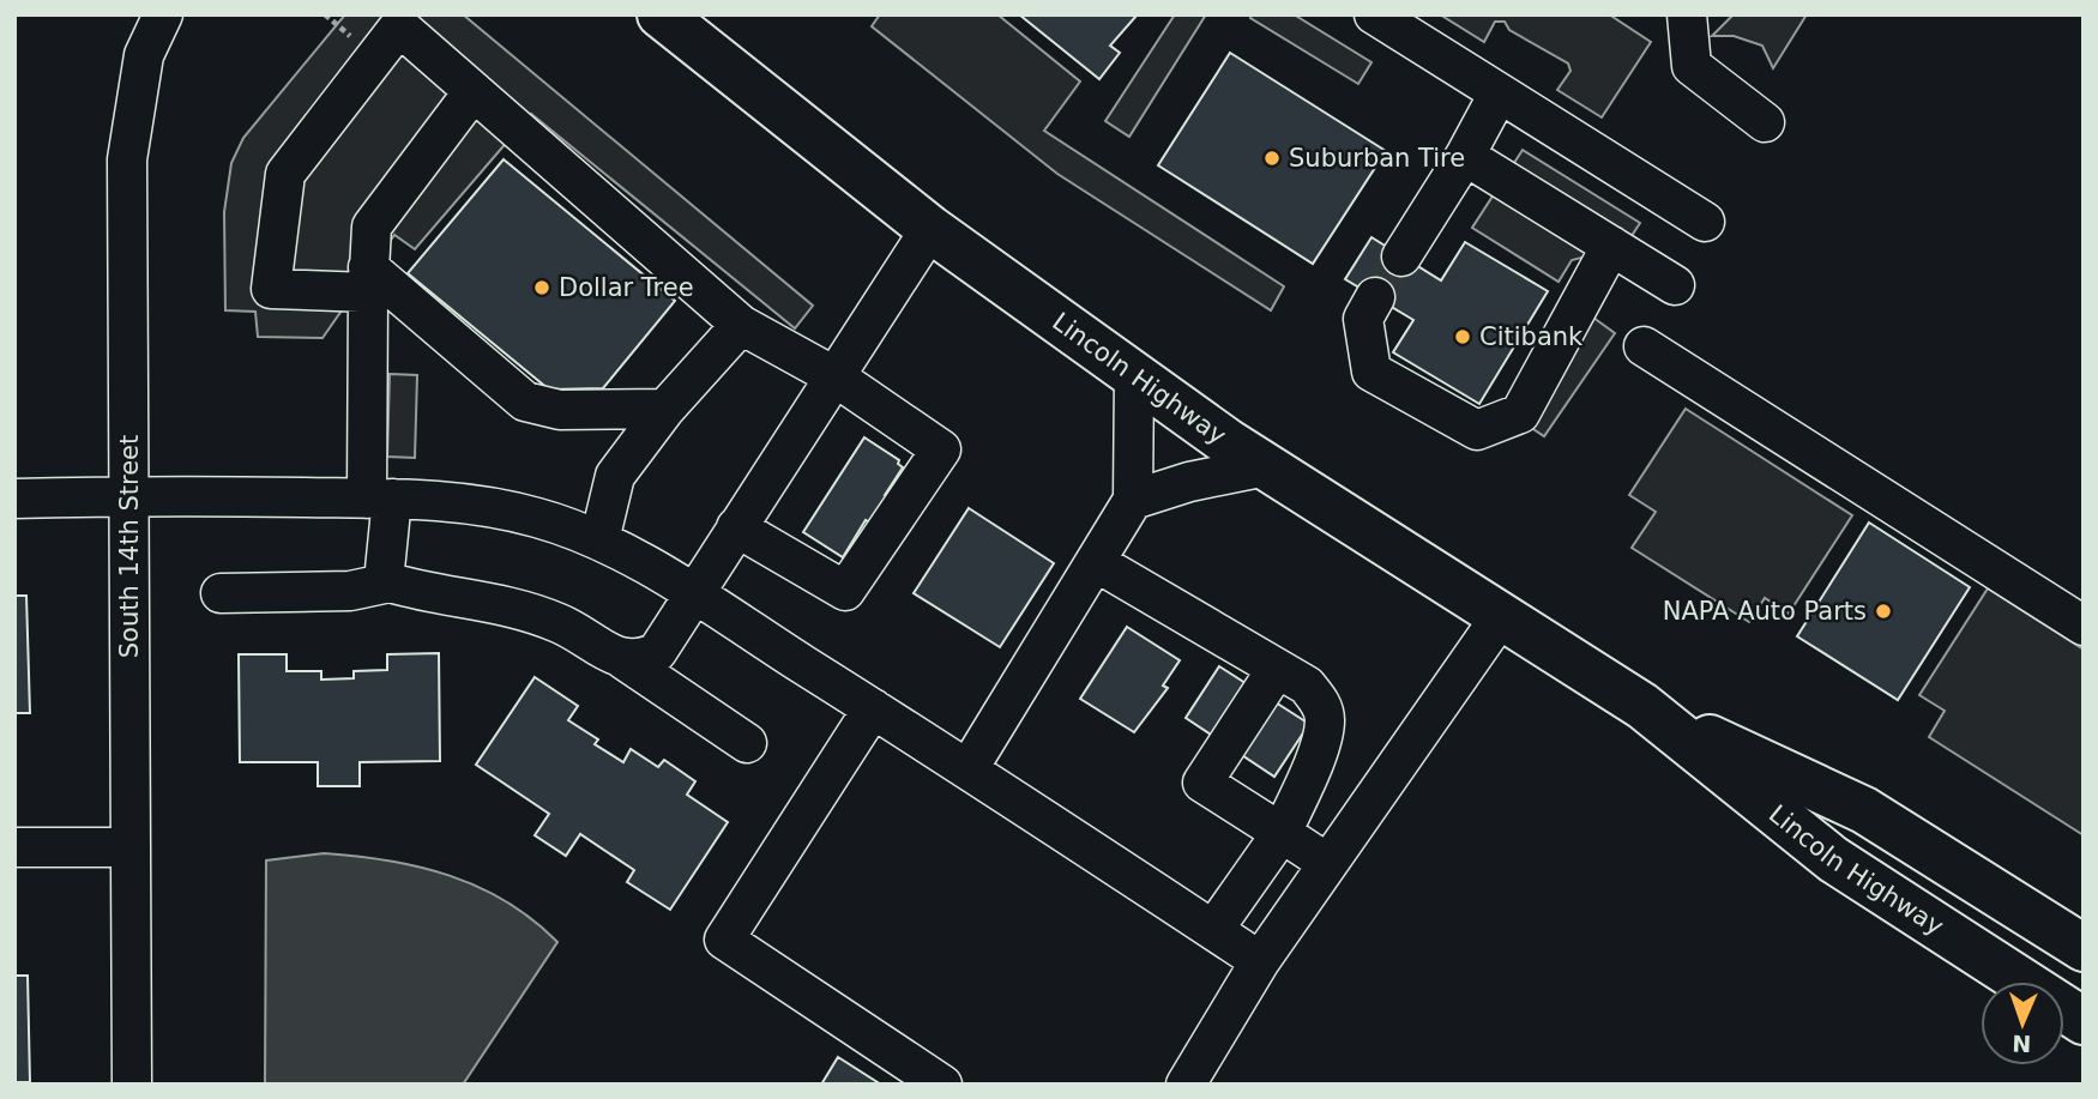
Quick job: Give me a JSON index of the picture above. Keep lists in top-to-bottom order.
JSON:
{
  "streets": {
    "main road": ["Lincoln Highway"],
    "street": ["South 14th Street"]
  },
  "places": [
    "Suburban Tire",
    "Dollar Tree",
    "Citibank",
    "NAPA Auto Parts"
  ],
  "north": "bottom"
}
